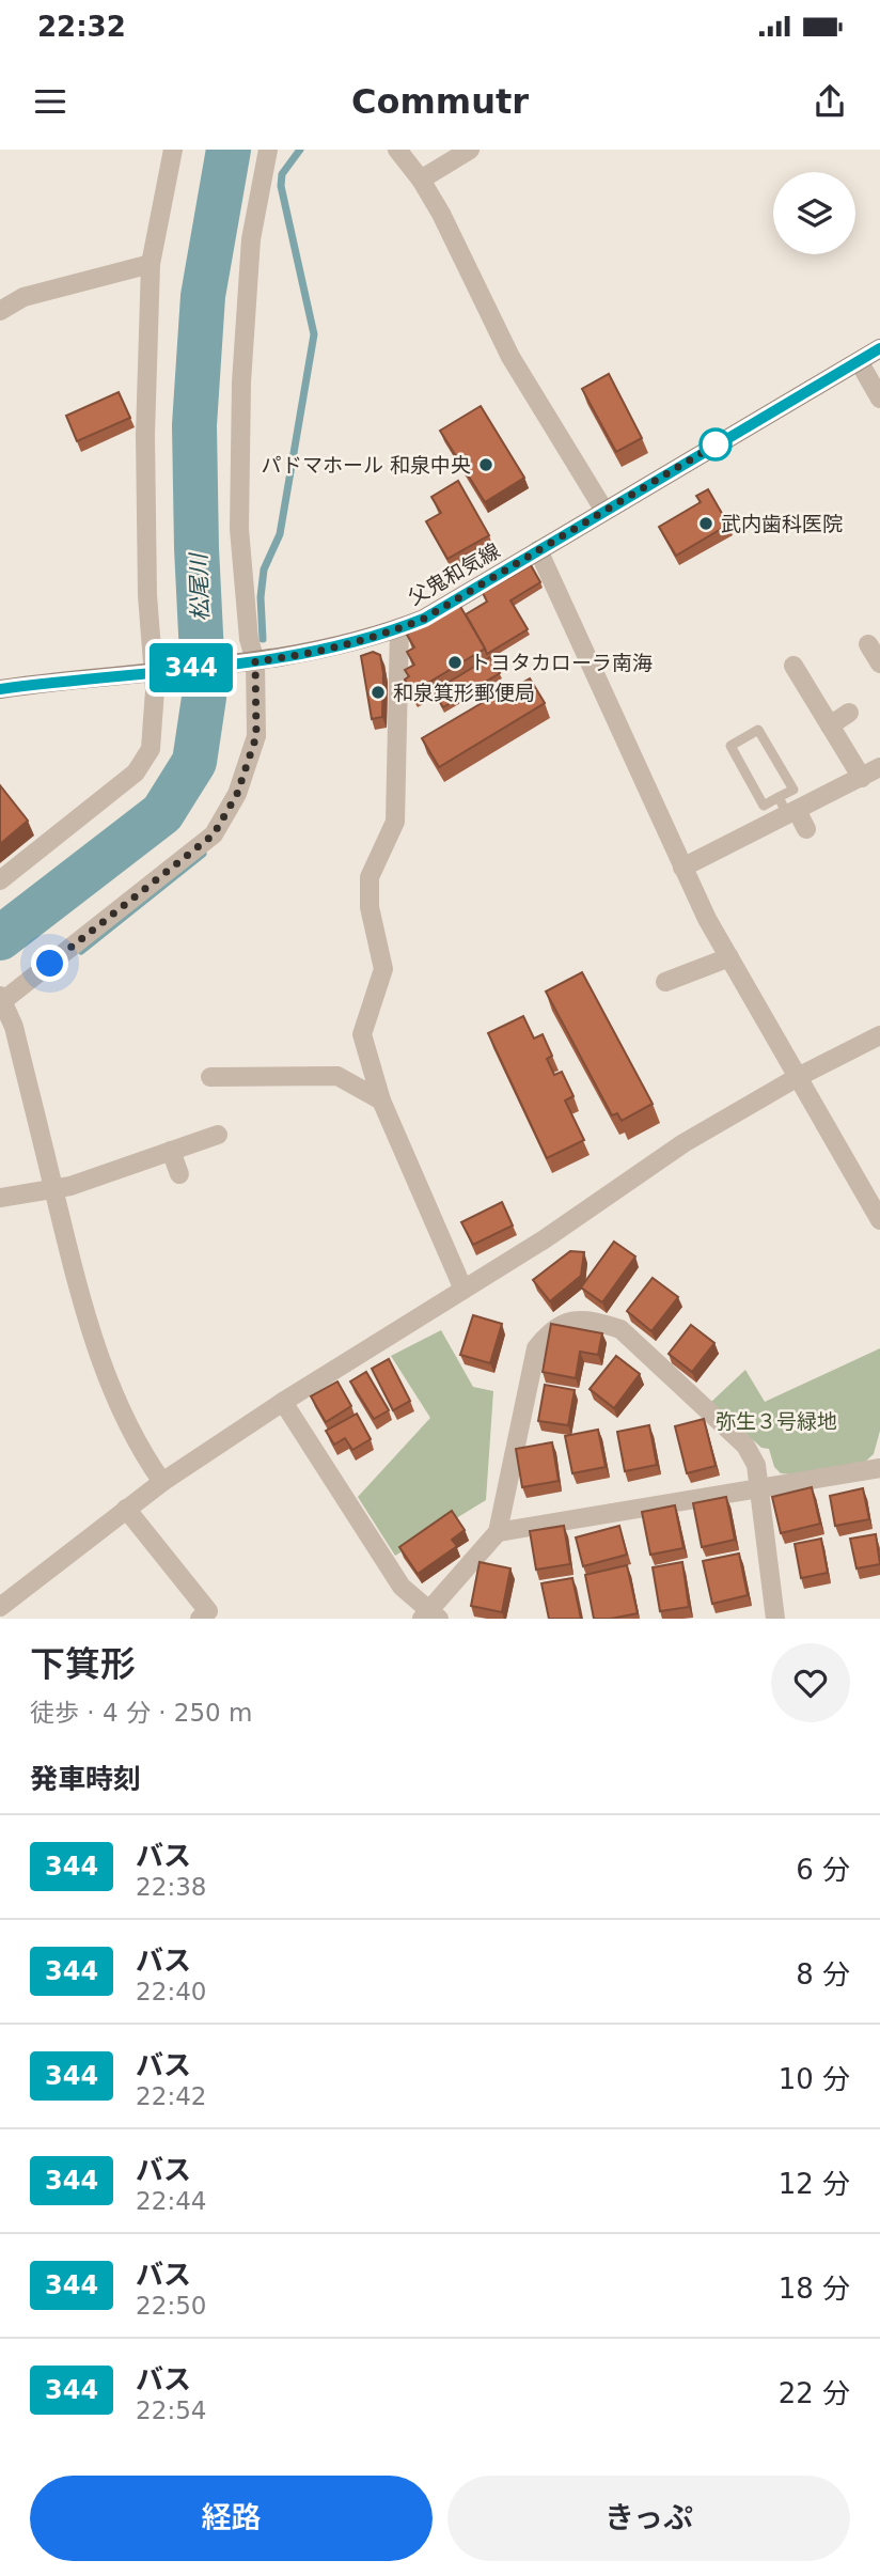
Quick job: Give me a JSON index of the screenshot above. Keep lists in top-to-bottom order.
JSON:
{
  "streets": {
    "main road": ["父鬼和気線"]
  },
  "water": ["松尾川"],
  "parks": ["弥生３号緑地"],
  "places": [
    "パドマホール 和泉中央",
    "武内歯科医院",
    "トヨタカローラ南海",
    "和泉箕形郵便局"
  ],
  "lines": ["bus line 344"],
  "page": {
    "status": "22:32",
    "header": "Commutr",
    "on_map": "344",
    "heading": [
      ["下箕形", "徒歩 · 4 分 · 250 m"],
      "発車時刻"
    ],
    "list": [
      {
        "mark": "344",
        "name": "バス",
        "note": "22:38",
        "value": "6 分"
      },
      {
        "mark": "344",
        "name": "バス",
        "note": "22:40",
        "value": "8 分"
      },
      {
        "mark": "344",
        "name": "バス",
        "note": "22:42",
        "value": "10 分"
      },
      {
        "mark": "344",
        "name": "バス",
        "note": "22:44",
        "value": "12 分"
      },
      {
        "mark": "344",
        "name": "バス",
        "note": "22:50",
        "value": "18 分"
      },
      {
        "mark": "344",
        "name": "バス",
        "note": "22:54",
        "value": "22 分"
      }
    ],
    "buttons": ["経路", "きっぷ"]
  }
}
